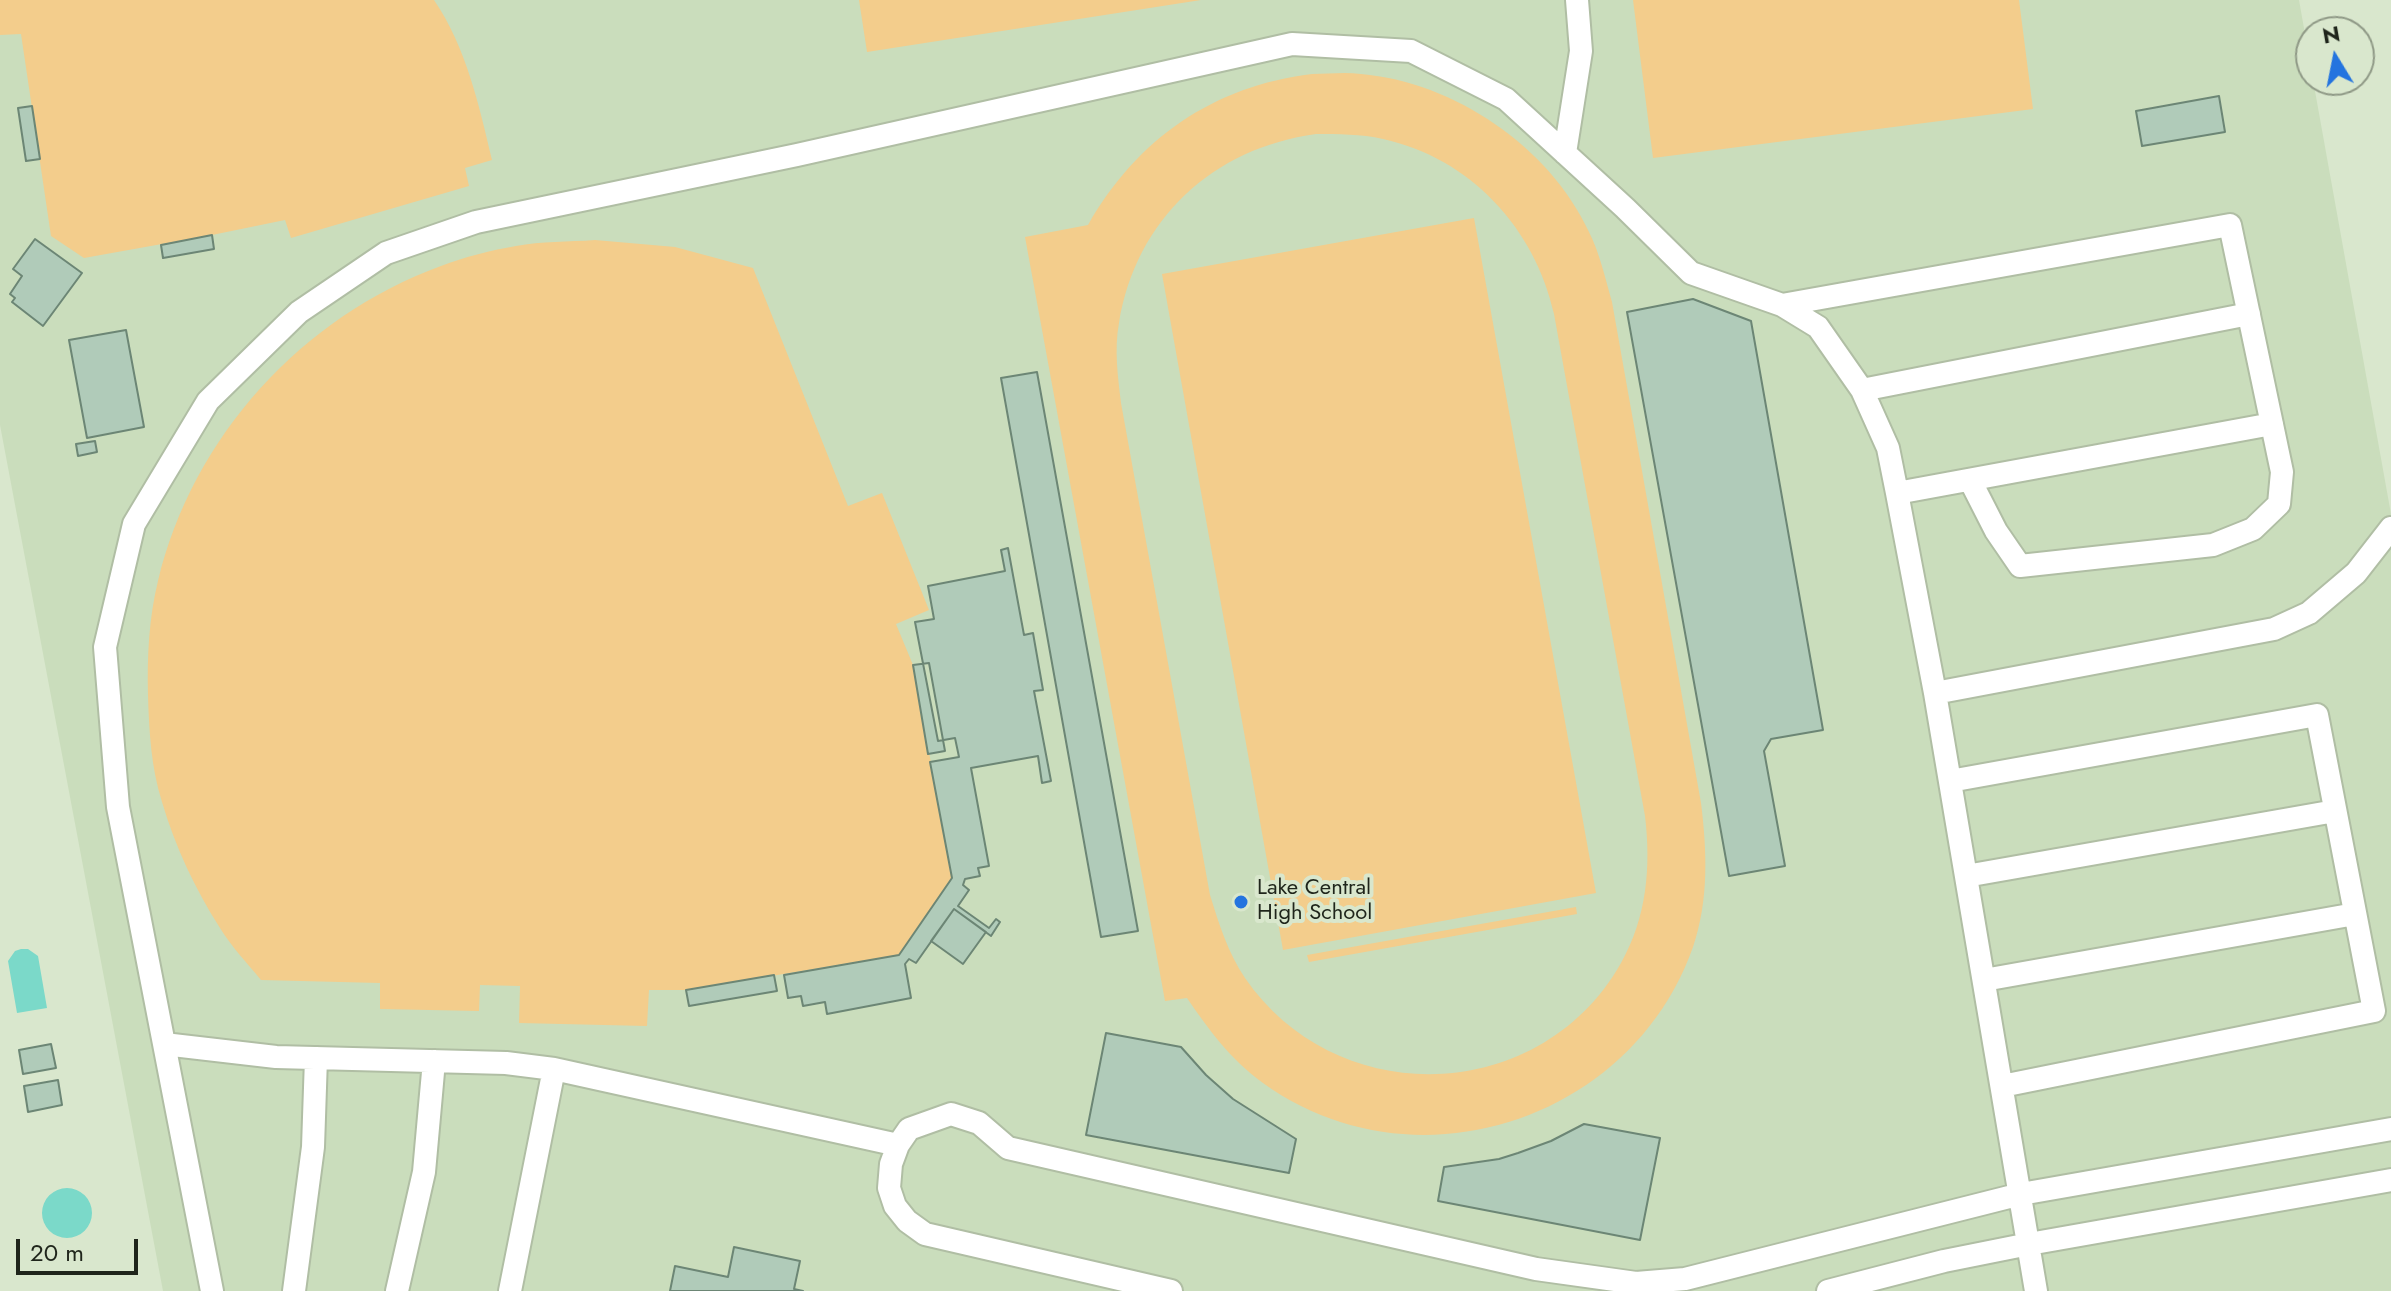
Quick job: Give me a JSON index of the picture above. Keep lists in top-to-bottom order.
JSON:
{
  "places": ["Lake Central High School"],
  "scale_bar": "20 m",
  "north": "top"
}
